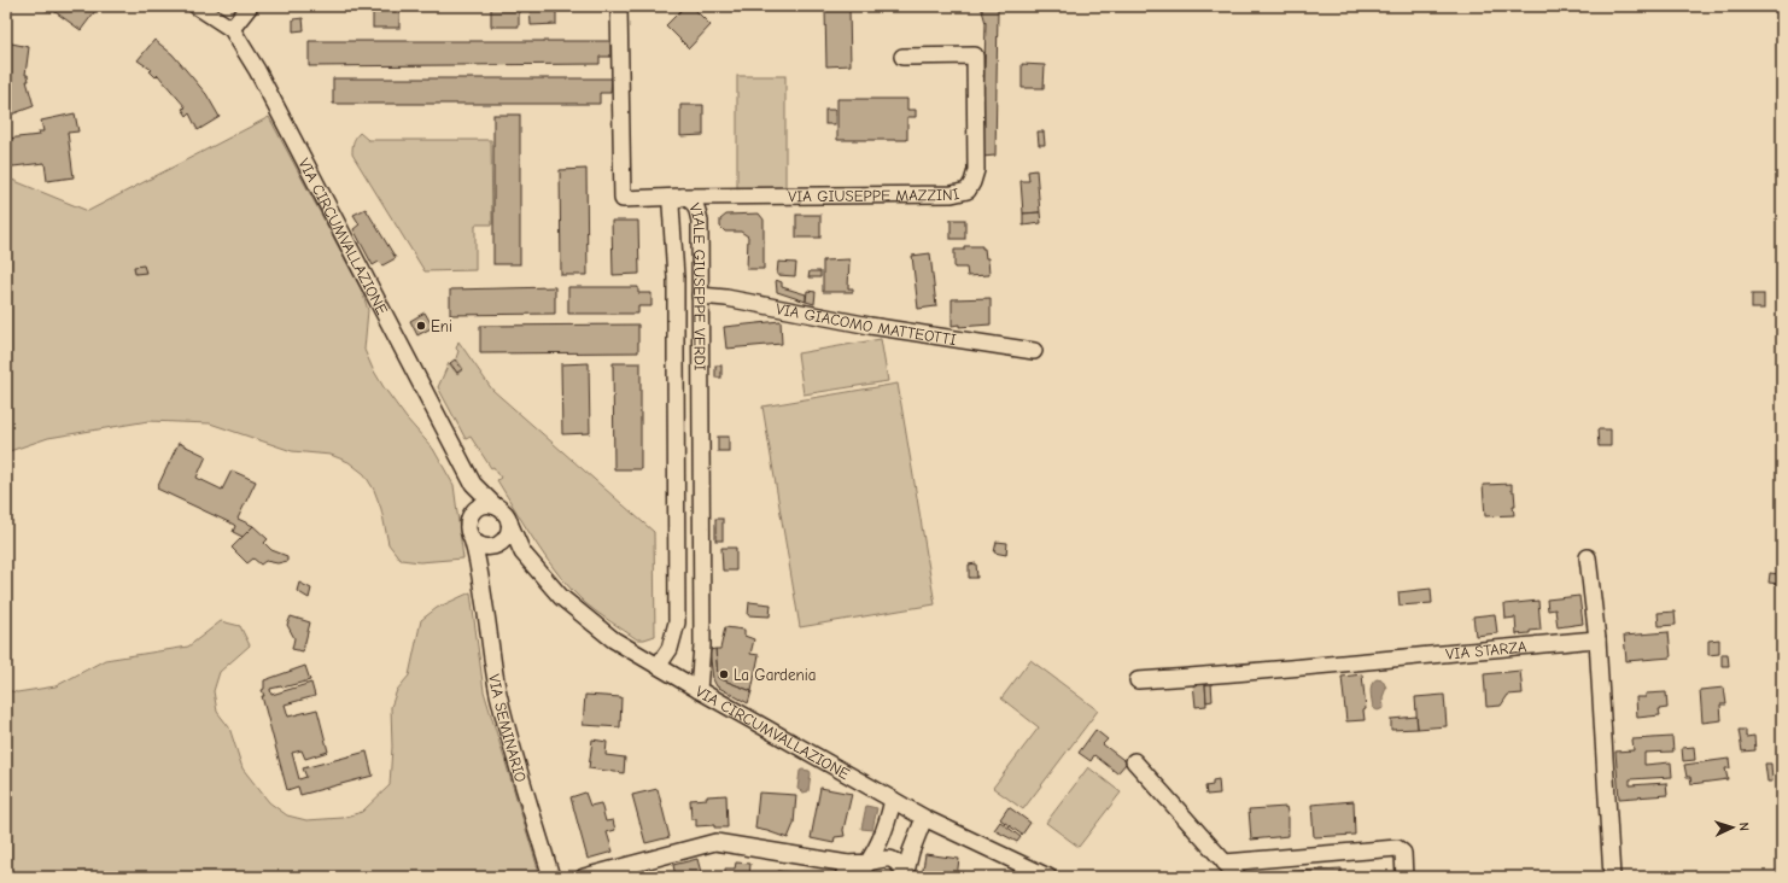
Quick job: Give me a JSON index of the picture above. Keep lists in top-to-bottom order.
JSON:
{
  "streets": {
    "street": [
      "VIA GIUSEPPE MAZZINI",
      "VIA CIRCUMVALLAZIONE",
      "VIALE GIUSEPPE VERDI",
      "VIA GIACOMO MATTEOTTI",
      "VIA STARZA",
      "VIA SEMINARIO"
    ]
  },
  "crossings": [
    ["VIA GIUSEPPE MAZZINI", "VIALE GIUSEPPE VERDI"],
    ["VIA CIRCUMVALLAZIONE", "VIALE GIUSEPPE VERDI"],
    ["VIA CIRCUMVALLAZIONE", "VIA SEMINARIO"],
    ["VIALE GIUSEPPE VERDI", "VIA GIACOMO MATTEOTTI"]
  ],
  "places": ["Eni", "La Gardenia"],
  "north": "right"
}
